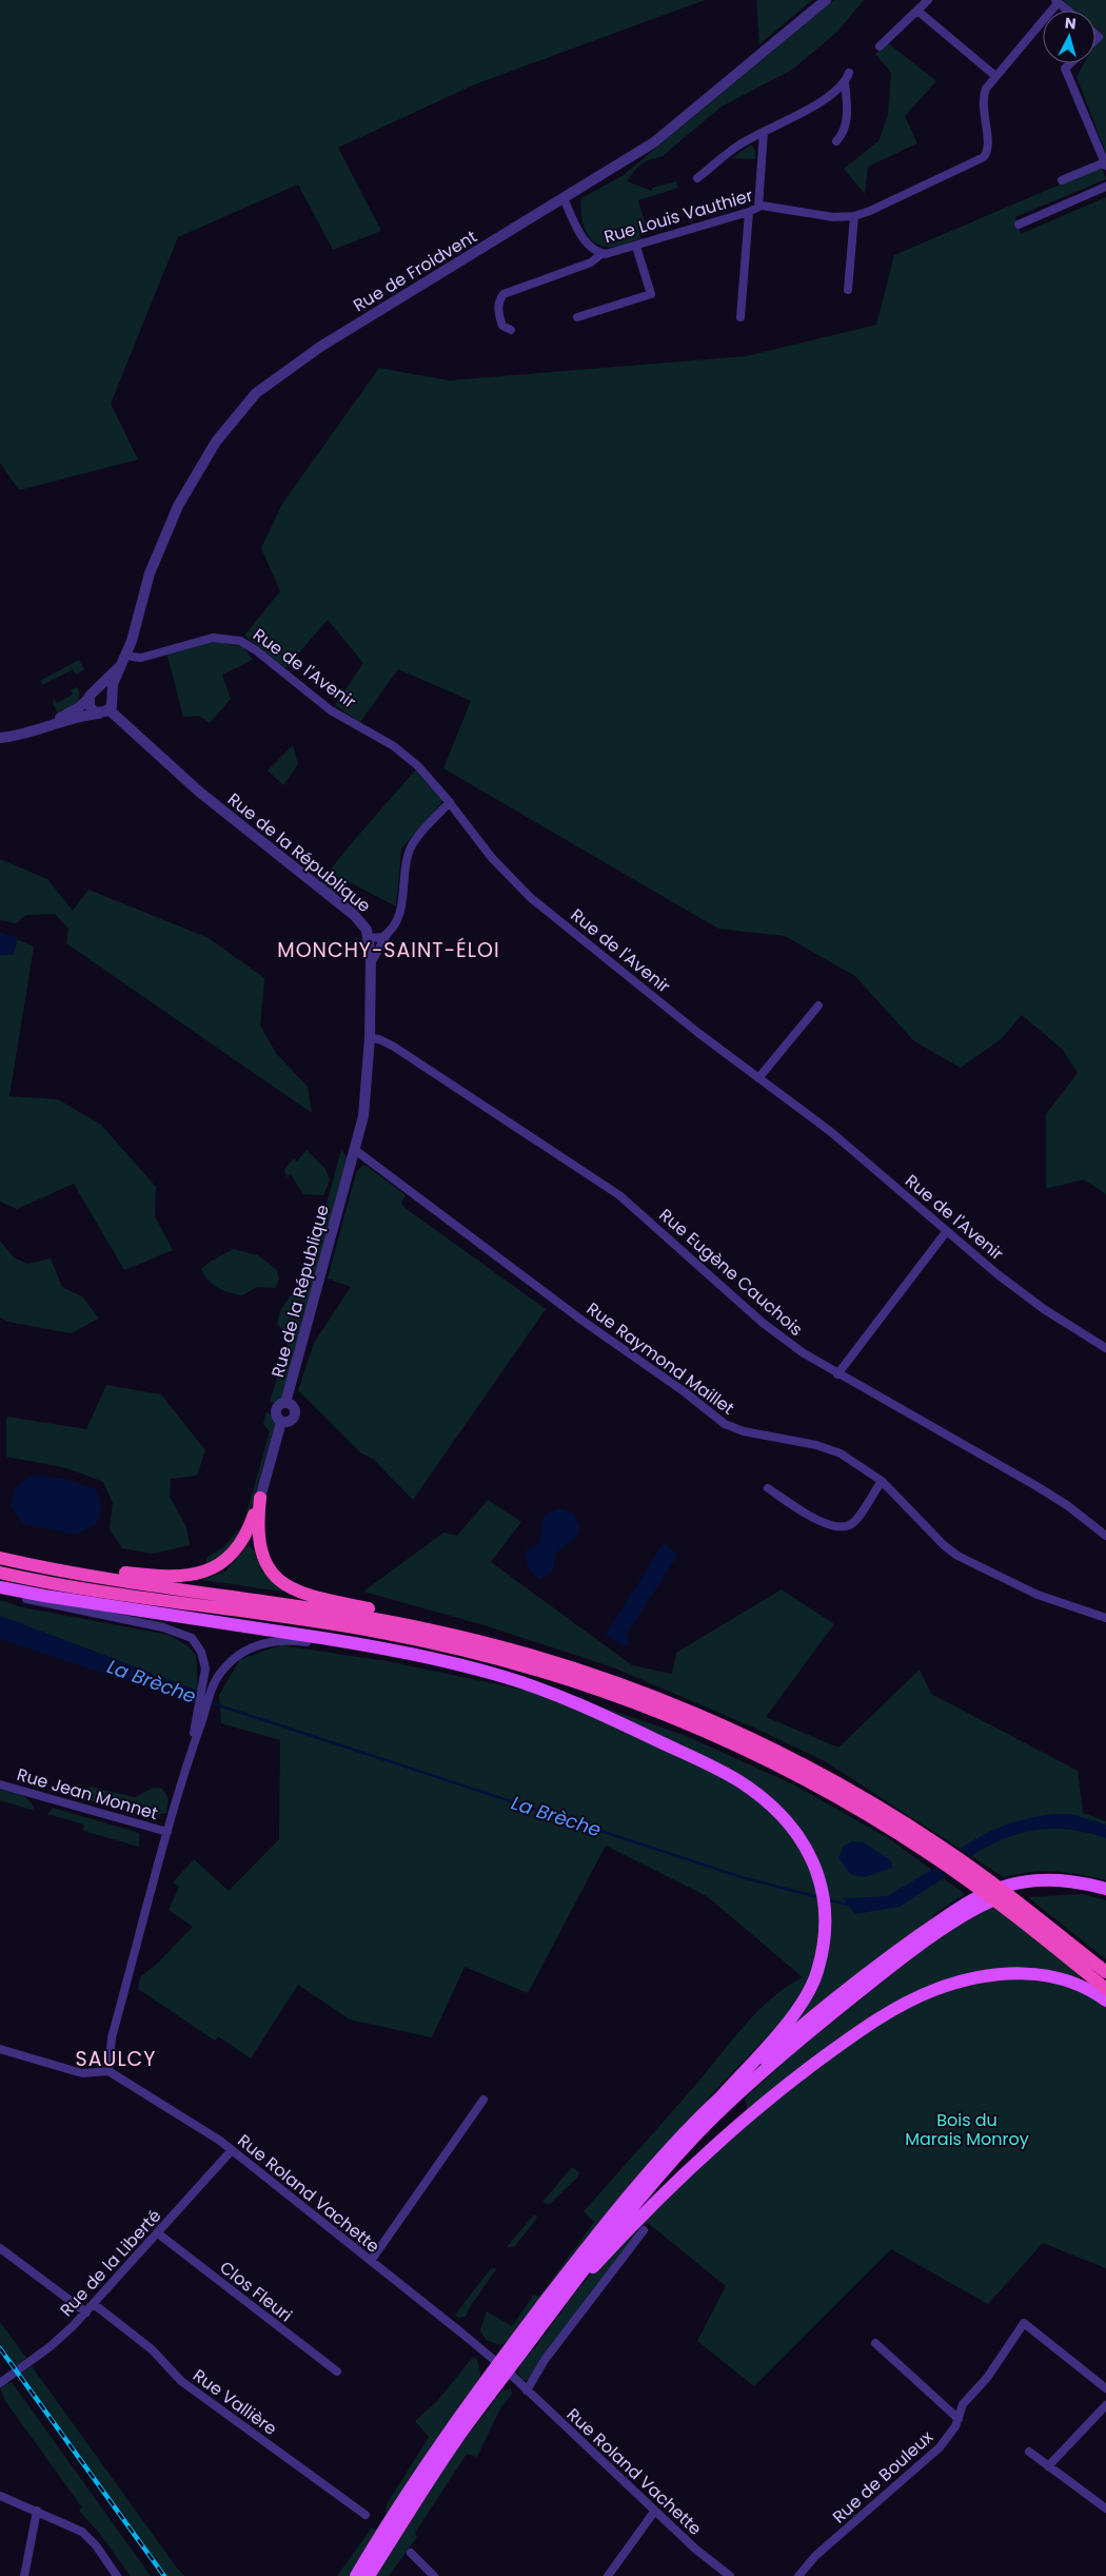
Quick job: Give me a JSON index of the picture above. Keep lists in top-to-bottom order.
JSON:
{
  "streets": {
    "street": [
      "Rue Louis Vauthier",
      "Rue de Froidvent",
      "Rue de l'Avenir",
      "Rue de la République",
      "Rue Eugène Cauchois",
      "Rue Raymond Maillet",
      "Rue Jean Monnet",
      "Rue Roland Vachette",
      "Rue de la Liberté",
      "Clos Fleuri",
      "Rue Vallière",
      "Rue de Bouleux"
    ]
  },
  "crossings": [
    ["Rue Louis Vauthier", "Rue de Froidvent"],
    ["Rue de Froidvent", "Rue de l'Avenir"],
    ["Rue de la République", "Rue Eugène Cauchois"],
    ["Rue de la République", "Rue Raymond Maillet"],
    ["Rue Roland Vachette", "Rue de la Liberté"],
    ["Rue de la Liberté", "Clos Fleuri"],
    ["Rue de la Liberté", "Rue Vallière"]
  ],
  "districts": ["MONCHY-SAINT-ÉLOI", "SAULCY"],
  "water": ["La Brèche"],
  "parks": ["Bois du Marais Monroy"],
  "north": "top"
}
